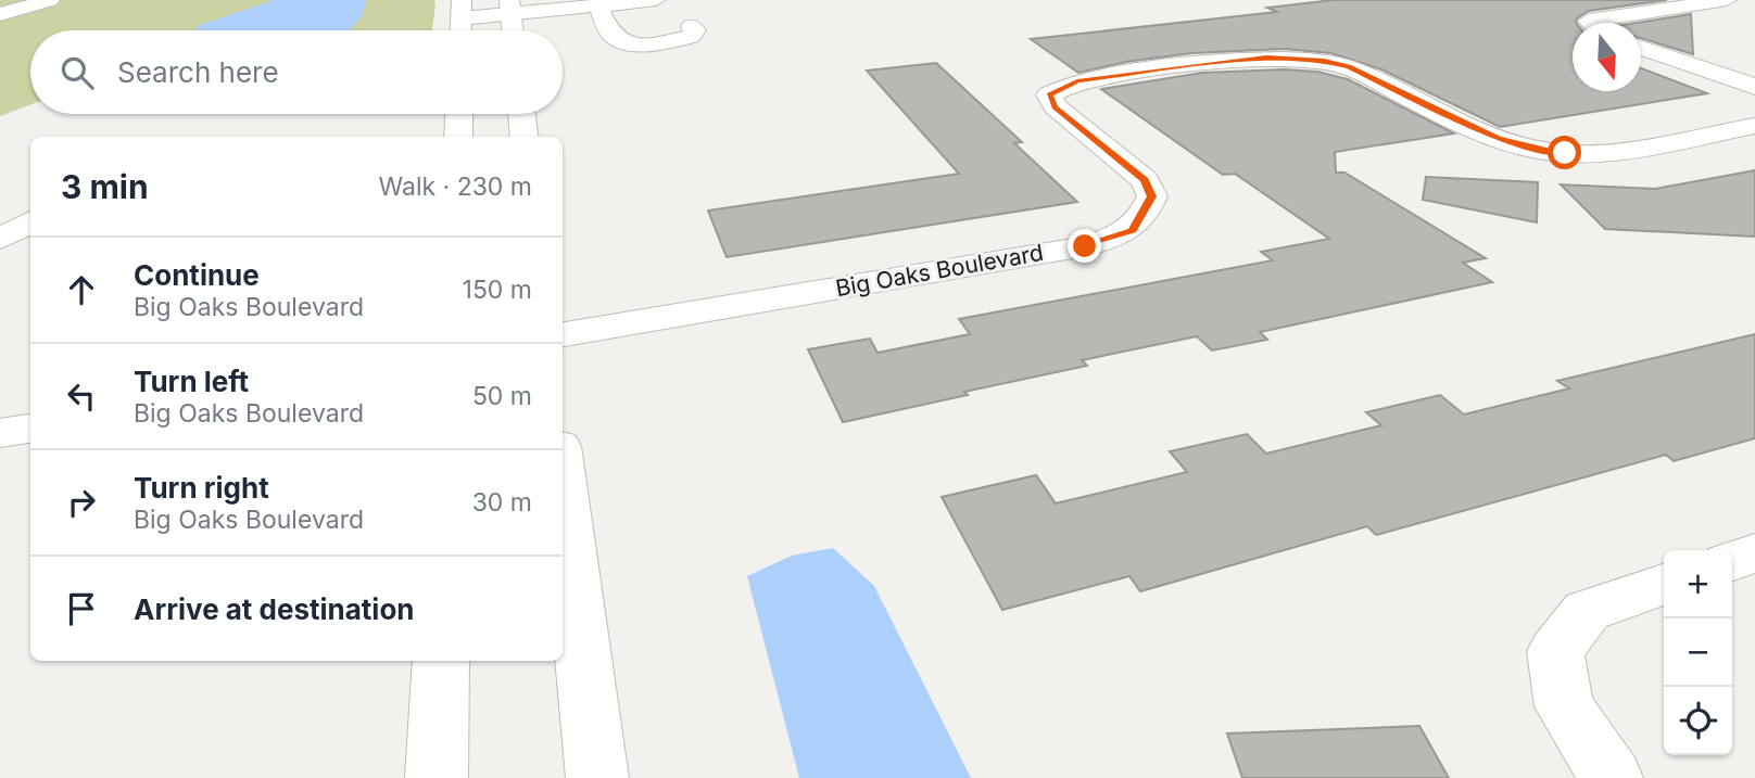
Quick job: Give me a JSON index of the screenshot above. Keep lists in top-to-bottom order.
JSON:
{
  "streets": {
    "street": ["Big Oaks Boulevard"]
  },
  "north": "bottom",
  "page": {
    "search": "Search here",
    "heading": ["3 min", "Walk · 230 m"],
    "list": [
      ["Continue", "Big Oaks Boulevard", "150 m"],
      ["Turn left", "Big Oaks Boulevard", "50 m"],
      ["Turn right", "Big Oaks Boulevard", "30 m"],
      "Arrive at destination"
    ],
    "map_buttons": ["+", "−"]
  }
}
